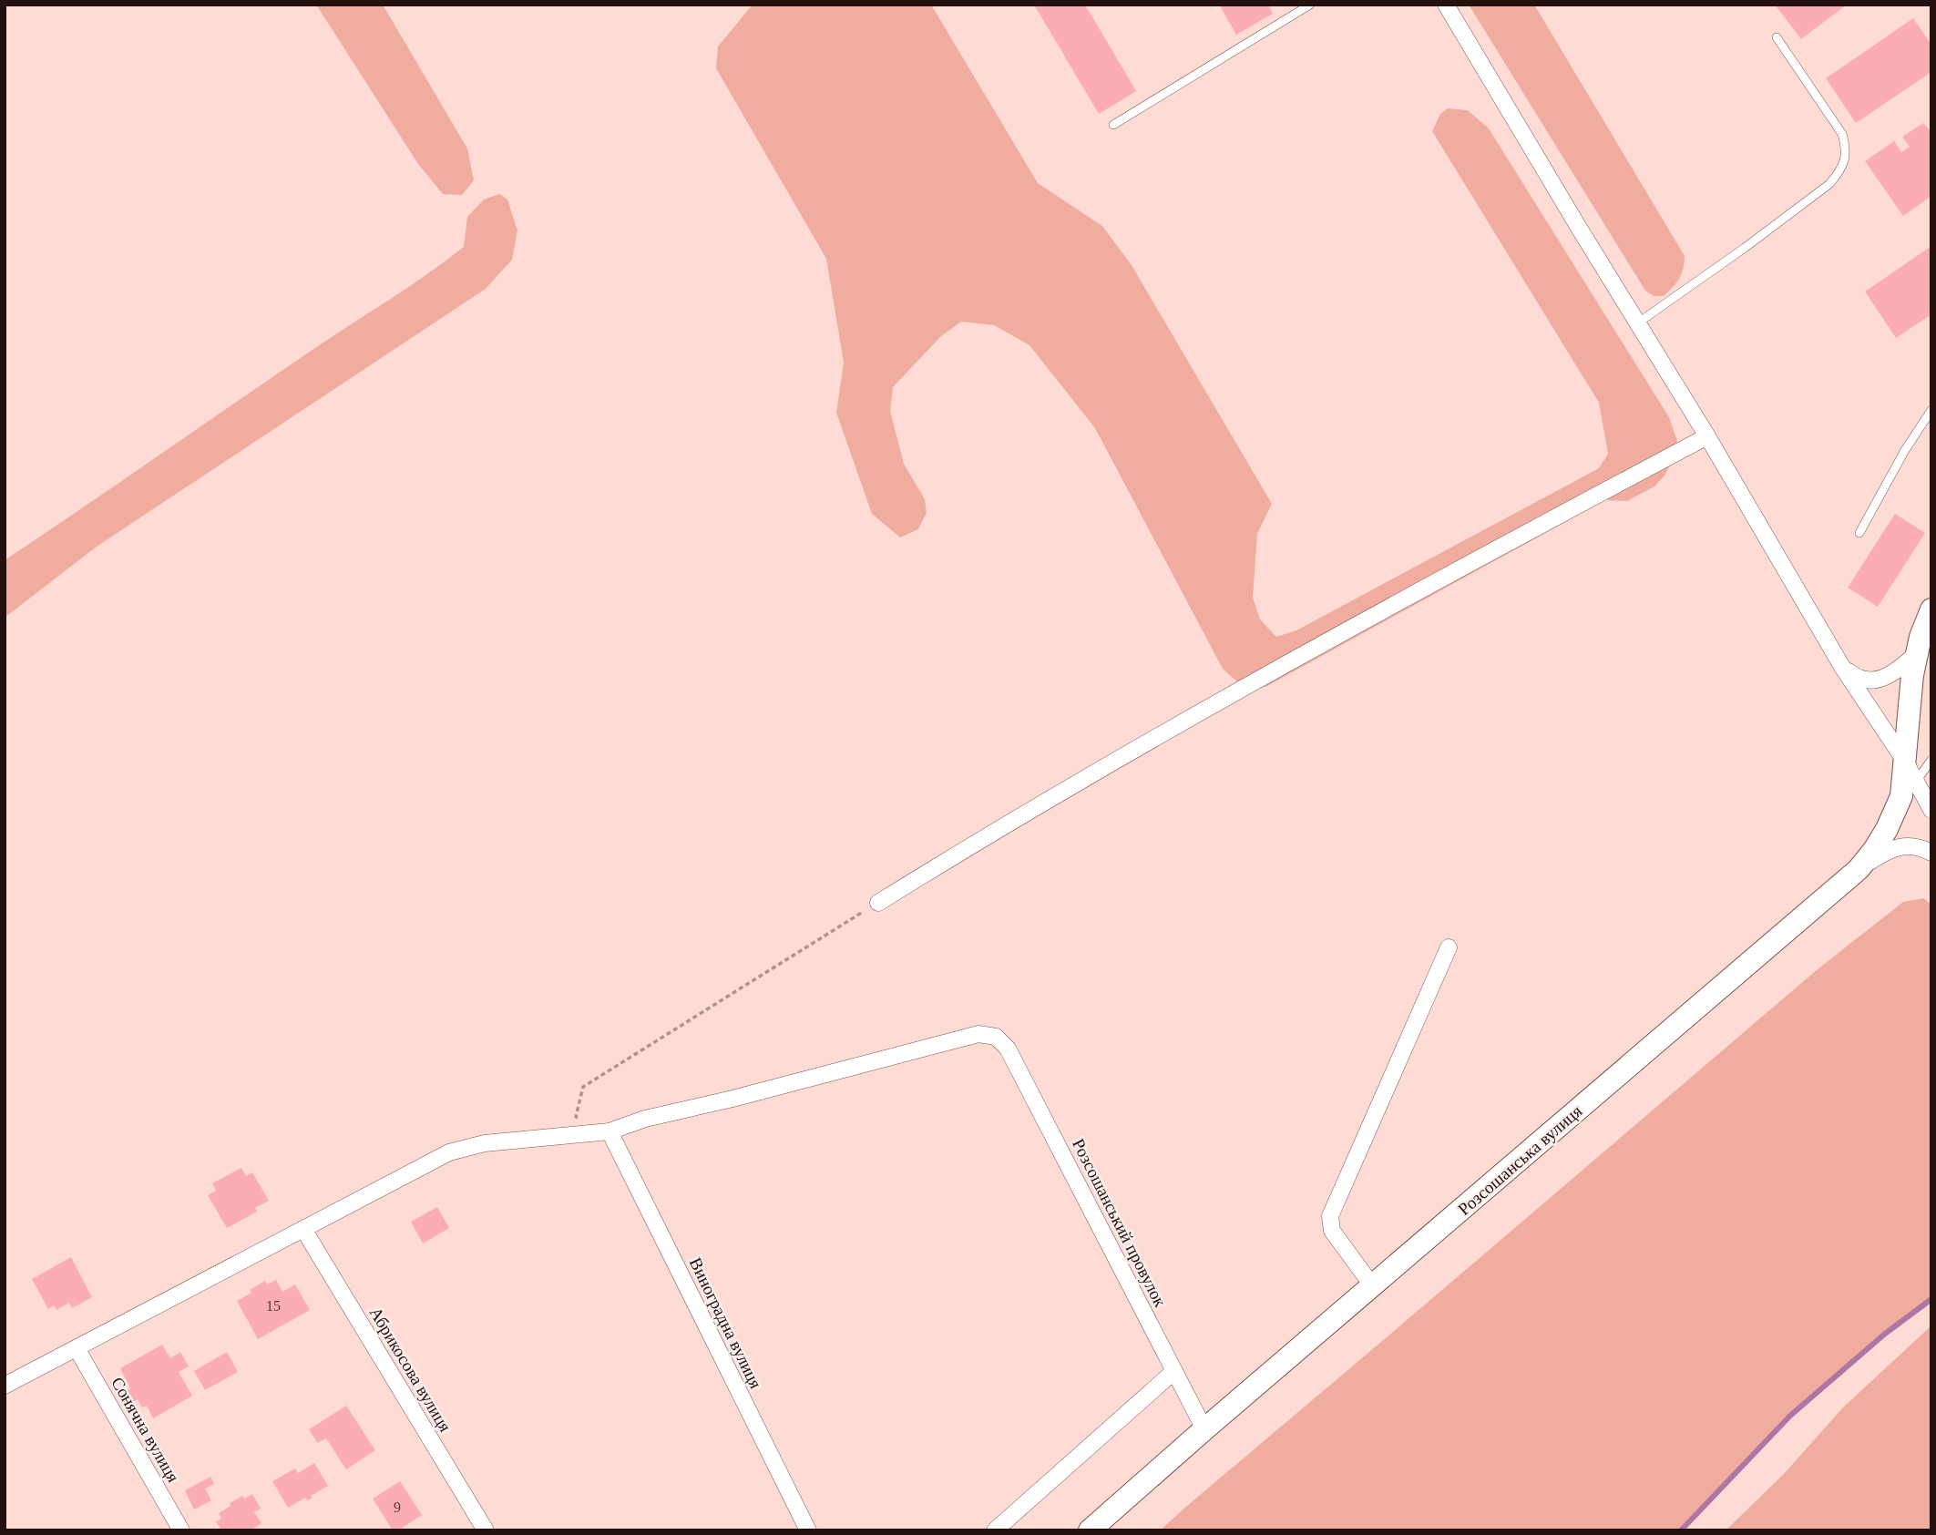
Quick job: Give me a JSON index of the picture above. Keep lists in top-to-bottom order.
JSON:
{
  "streets": {
    "street": [
      "Розсошанська вулиця",
      "Розсошанський провулок",
      "Виноградна вулиця",
      "Абрикосова вулиця",
      "Сонячна вулиця"
    ]
  },
  "crossings": [
    ["Розсошанська вулиця", "Розсошанський провулок"],
    ["Розсошанський провулок", "Виноградна вулиця"]
  ],
  "house_numbers": ["15", "9"]
}
